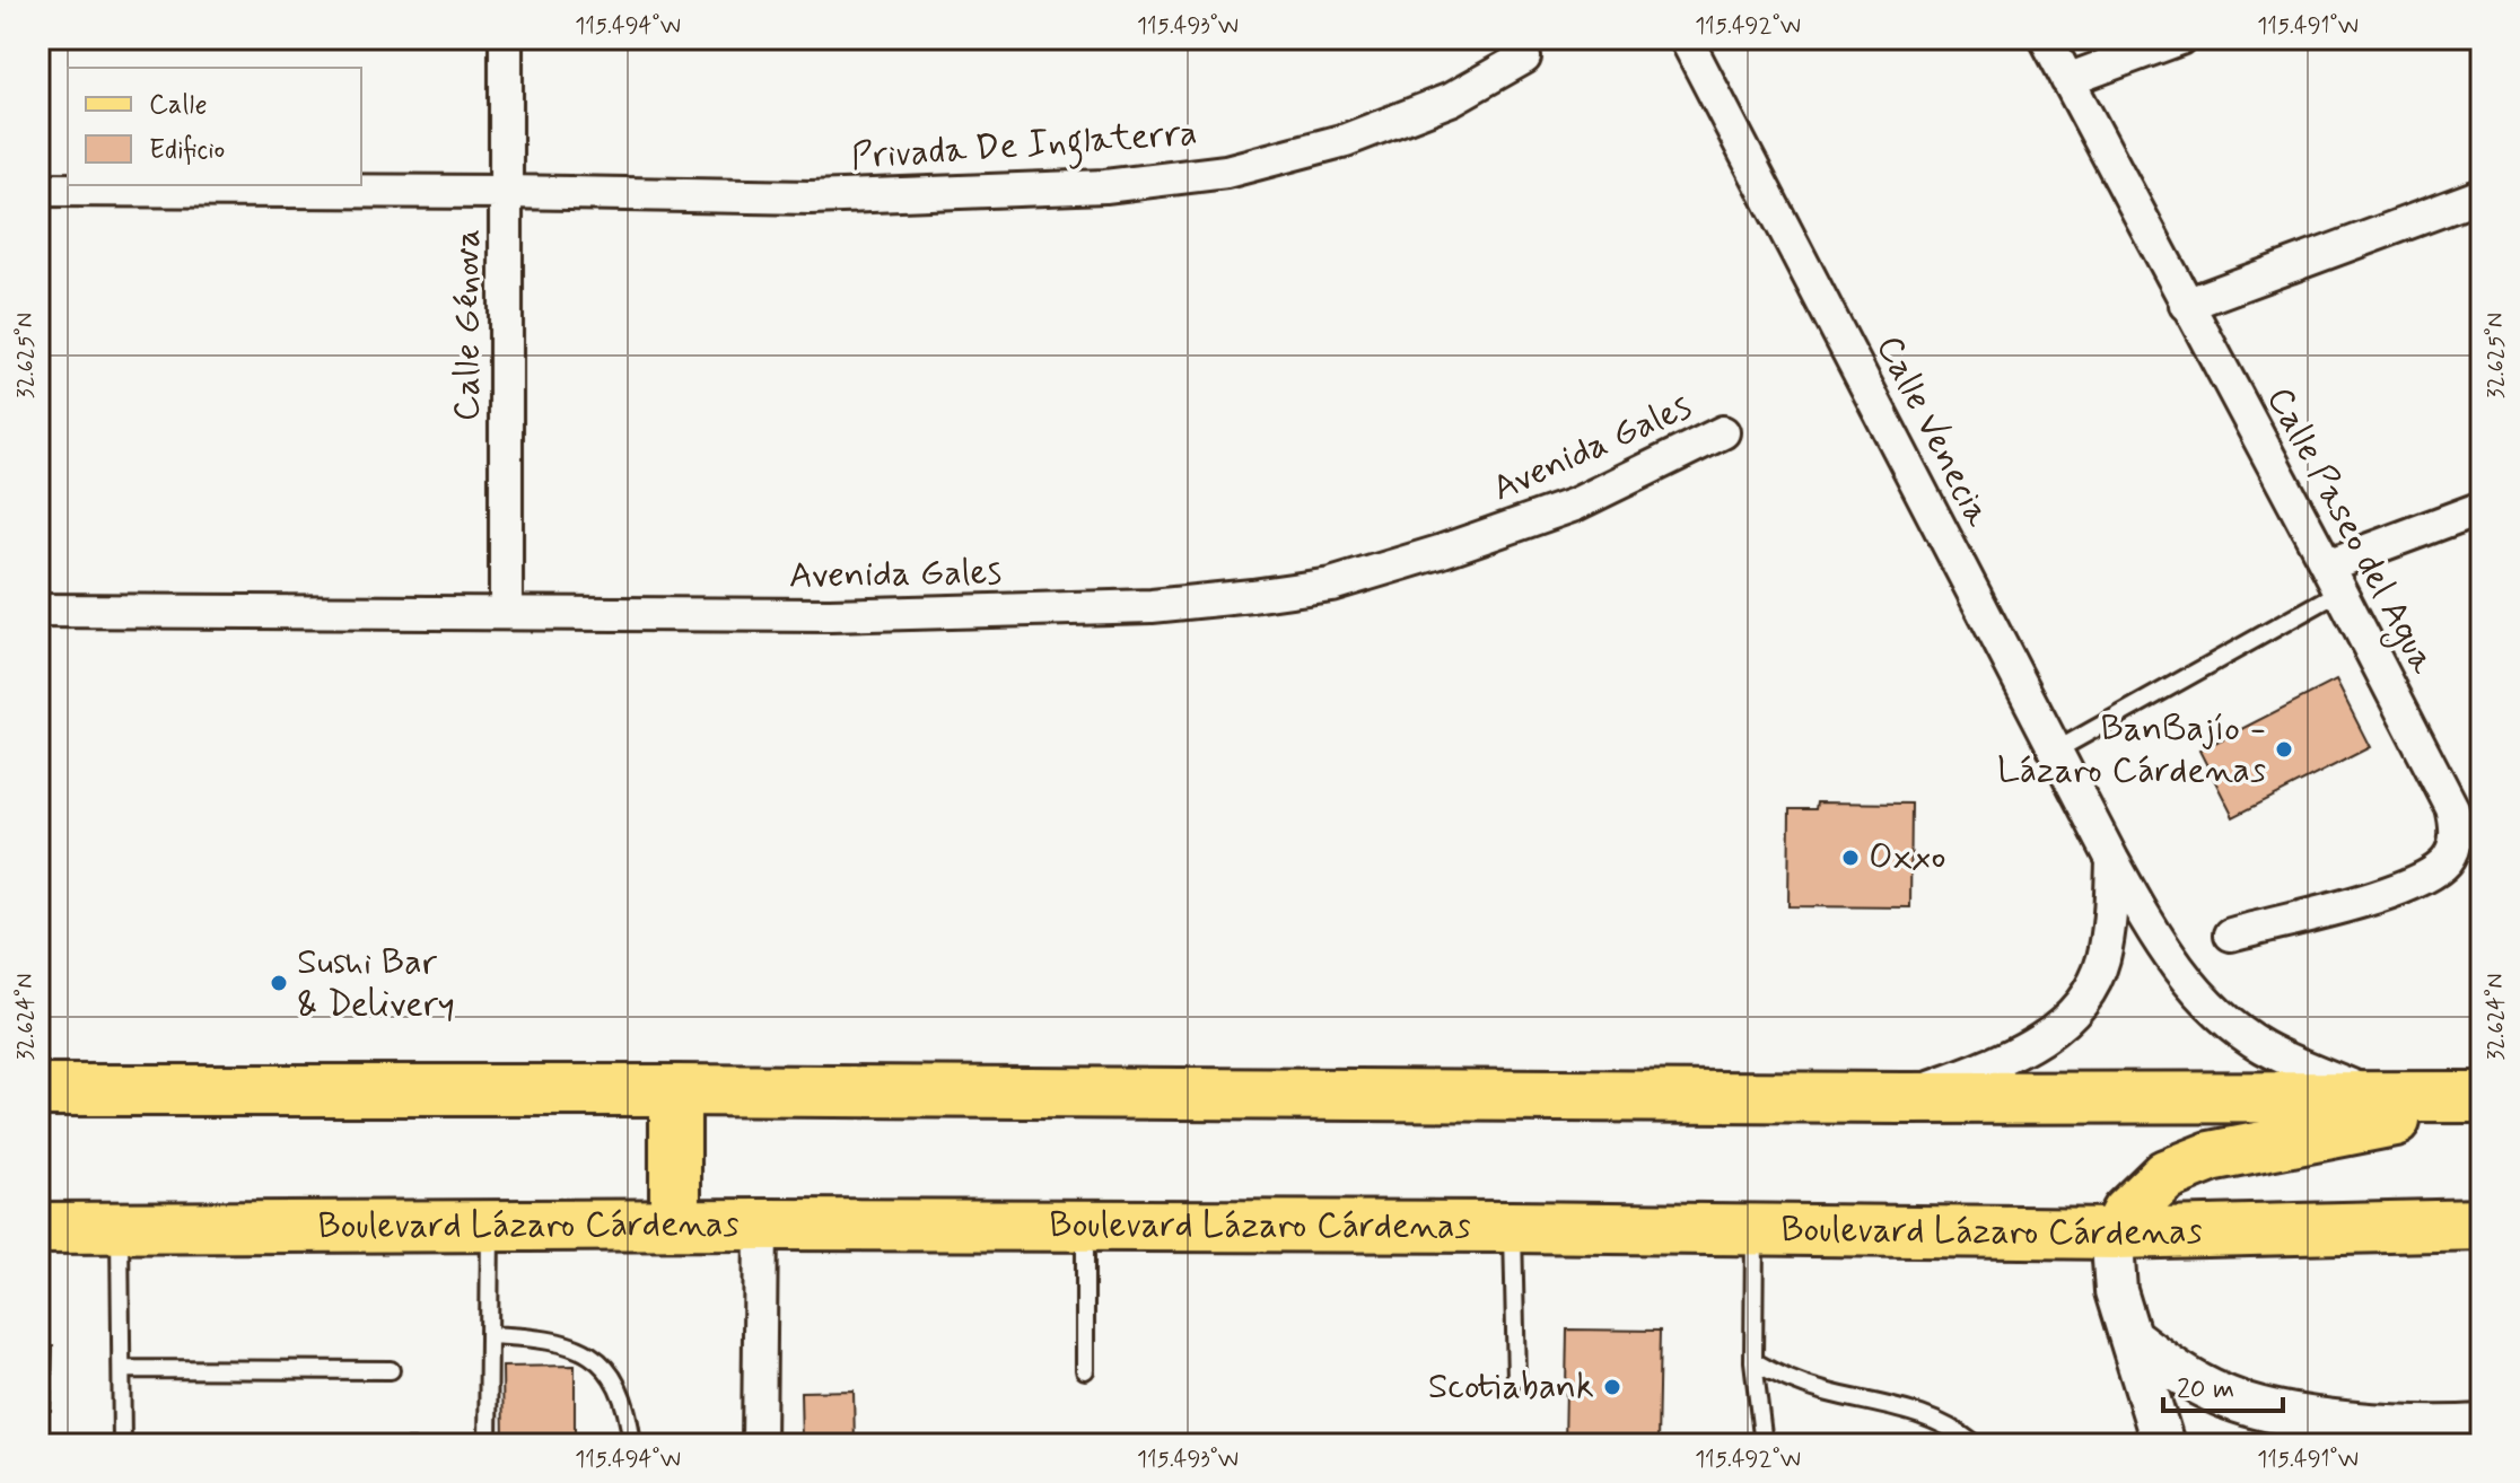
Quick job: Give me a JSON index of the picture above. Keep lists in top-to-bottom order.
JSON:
{
  "streets": {
    "main road": ["Boulevard Lázaro Cárdenas"],
    "street": [
      "Privada De Inglaterra",
      "Calle Génova",
      "Calle Venecia",
      "Avenida Gales",
      "Calle Paseo del Agua"
    ]
  },
  "crossings": [
    ["Privada De Inglaterra", "Calle Génova"],
    ["Calle Génova", "Avenida Gales"]
  ],
  "places": [
    "BanBajío - Lázaro Cárdenas",
    "Oxxo",
    "Sushi Bar & Delivery",
    "Scotiabank"
  ],
  "legend": ["Calle", "Edificio"],
  "scale_bar": "20 m",
  "coordinates": [
    "115.494°W",
    "115.493°W",
    "115.492°W",
    "115.491°W",
    "32.625°N",
    "32.624°N"
  ]
}
